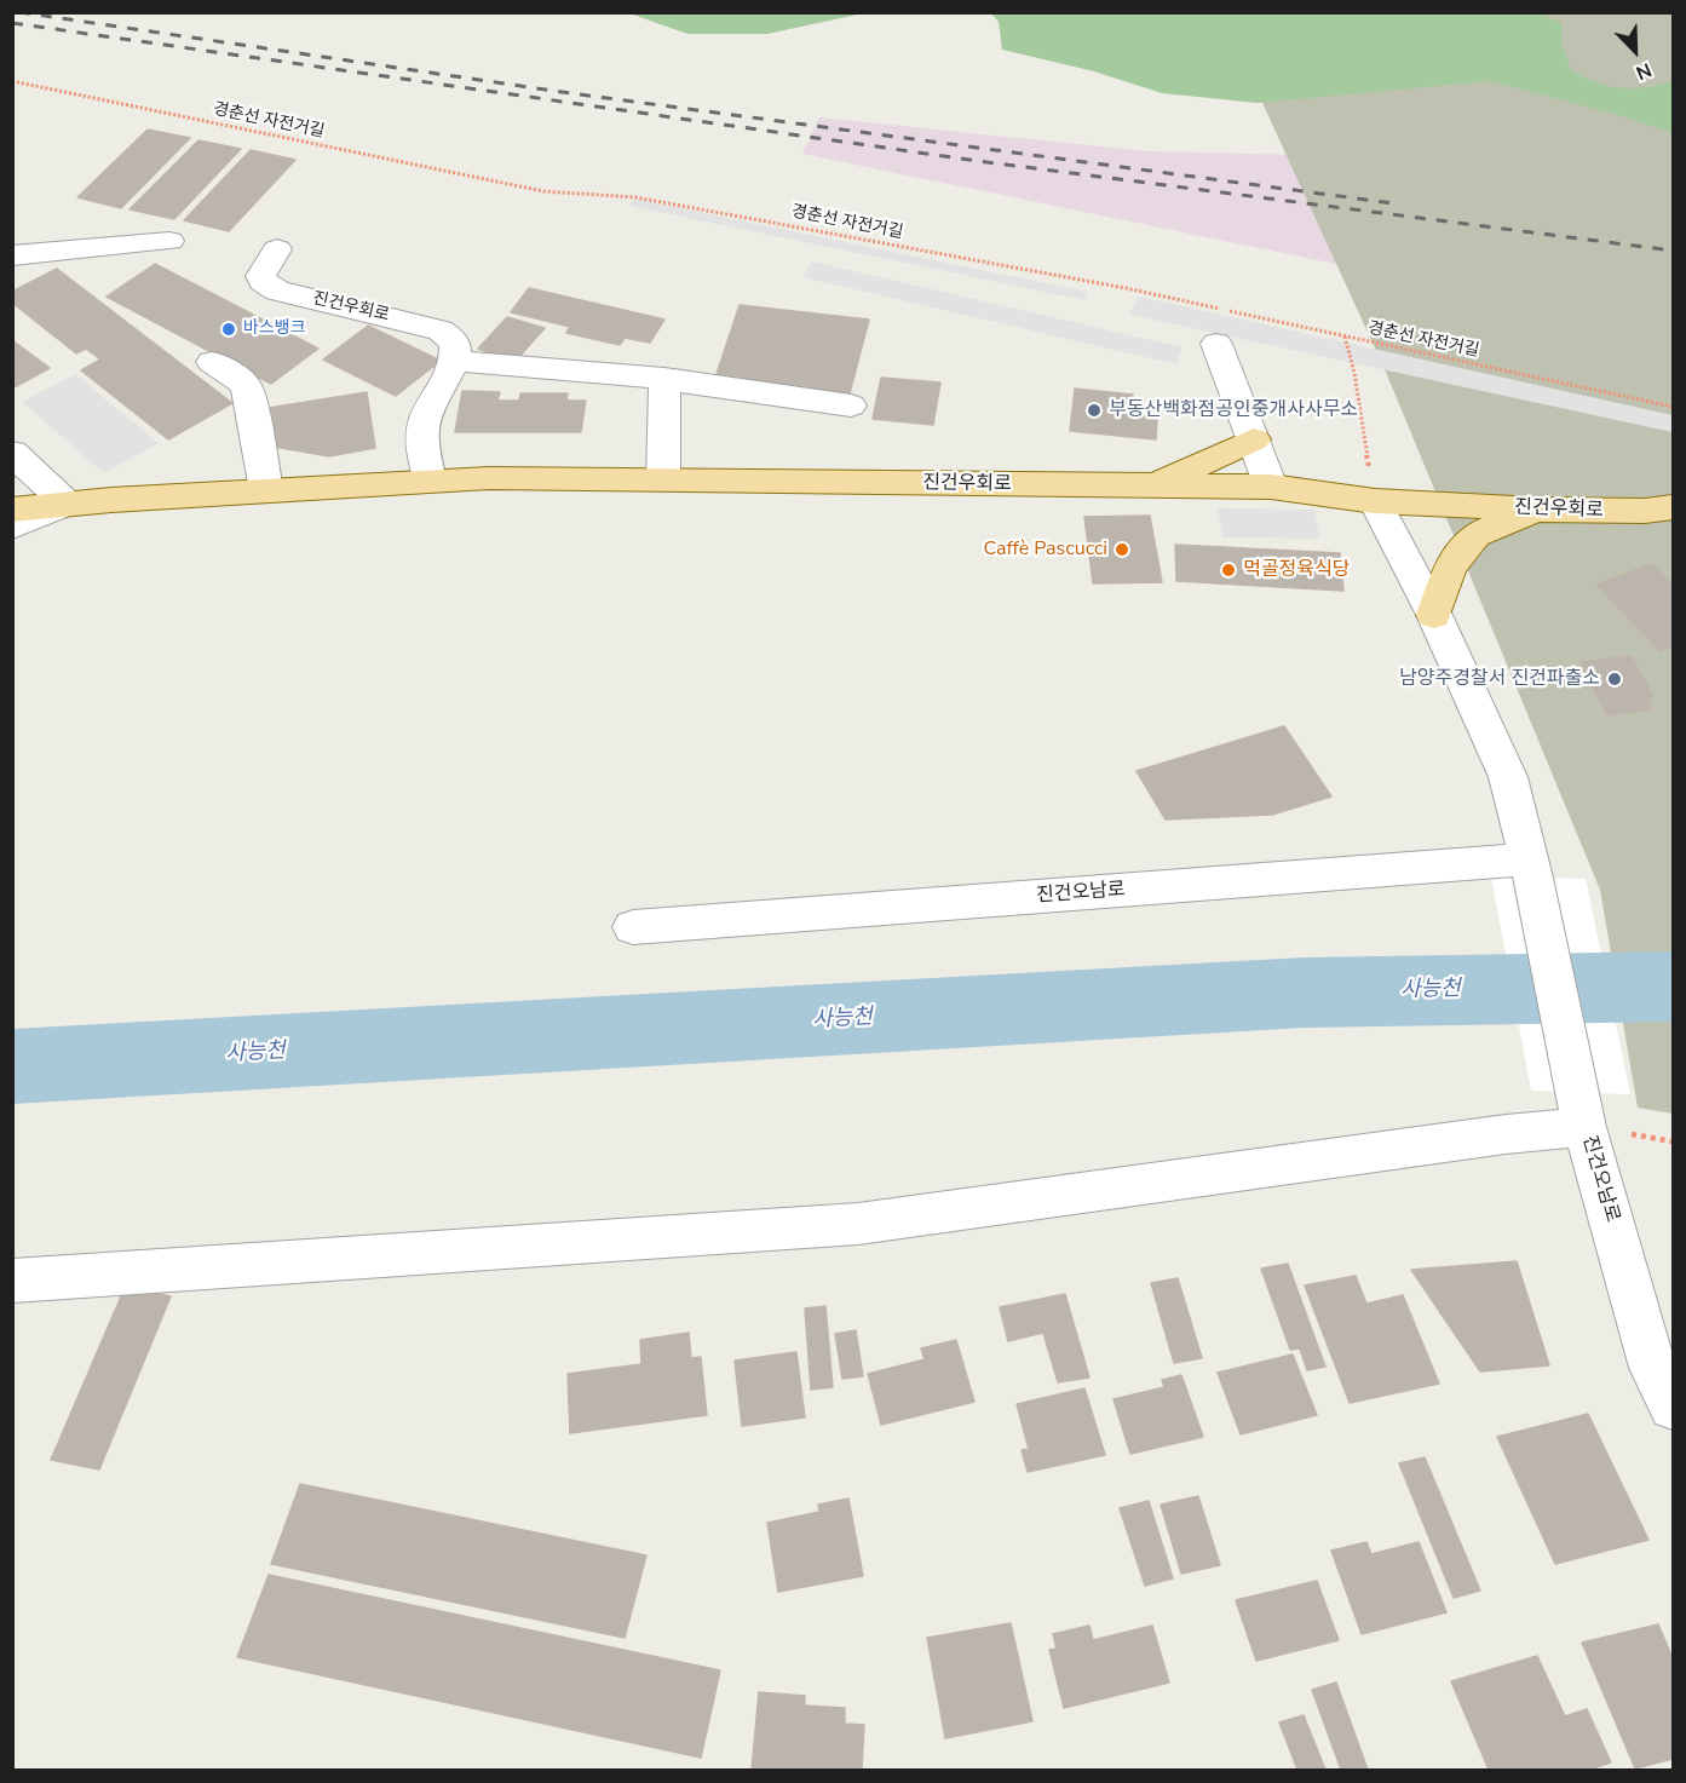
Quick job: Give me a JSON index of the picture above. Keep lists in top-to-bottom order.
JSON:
{
  "streets": {
    "main road": ["진건우회로"],
    "street": ["진건오남로"],
    "path": ["경춘선 자전거길"]
  },
  "crossings": [
    ["진건우회로", "진건오남로"]
  ],
  "water": ["사능천"],
  "places": [
    "바스뱅크",
    "부동산백화점공인중개사사무소",
    "Caffè Pascucci",
    "먹골정육식당",
    "남양주경찰서 진건파출소"
  ],
  "north": "bottom right"
}
